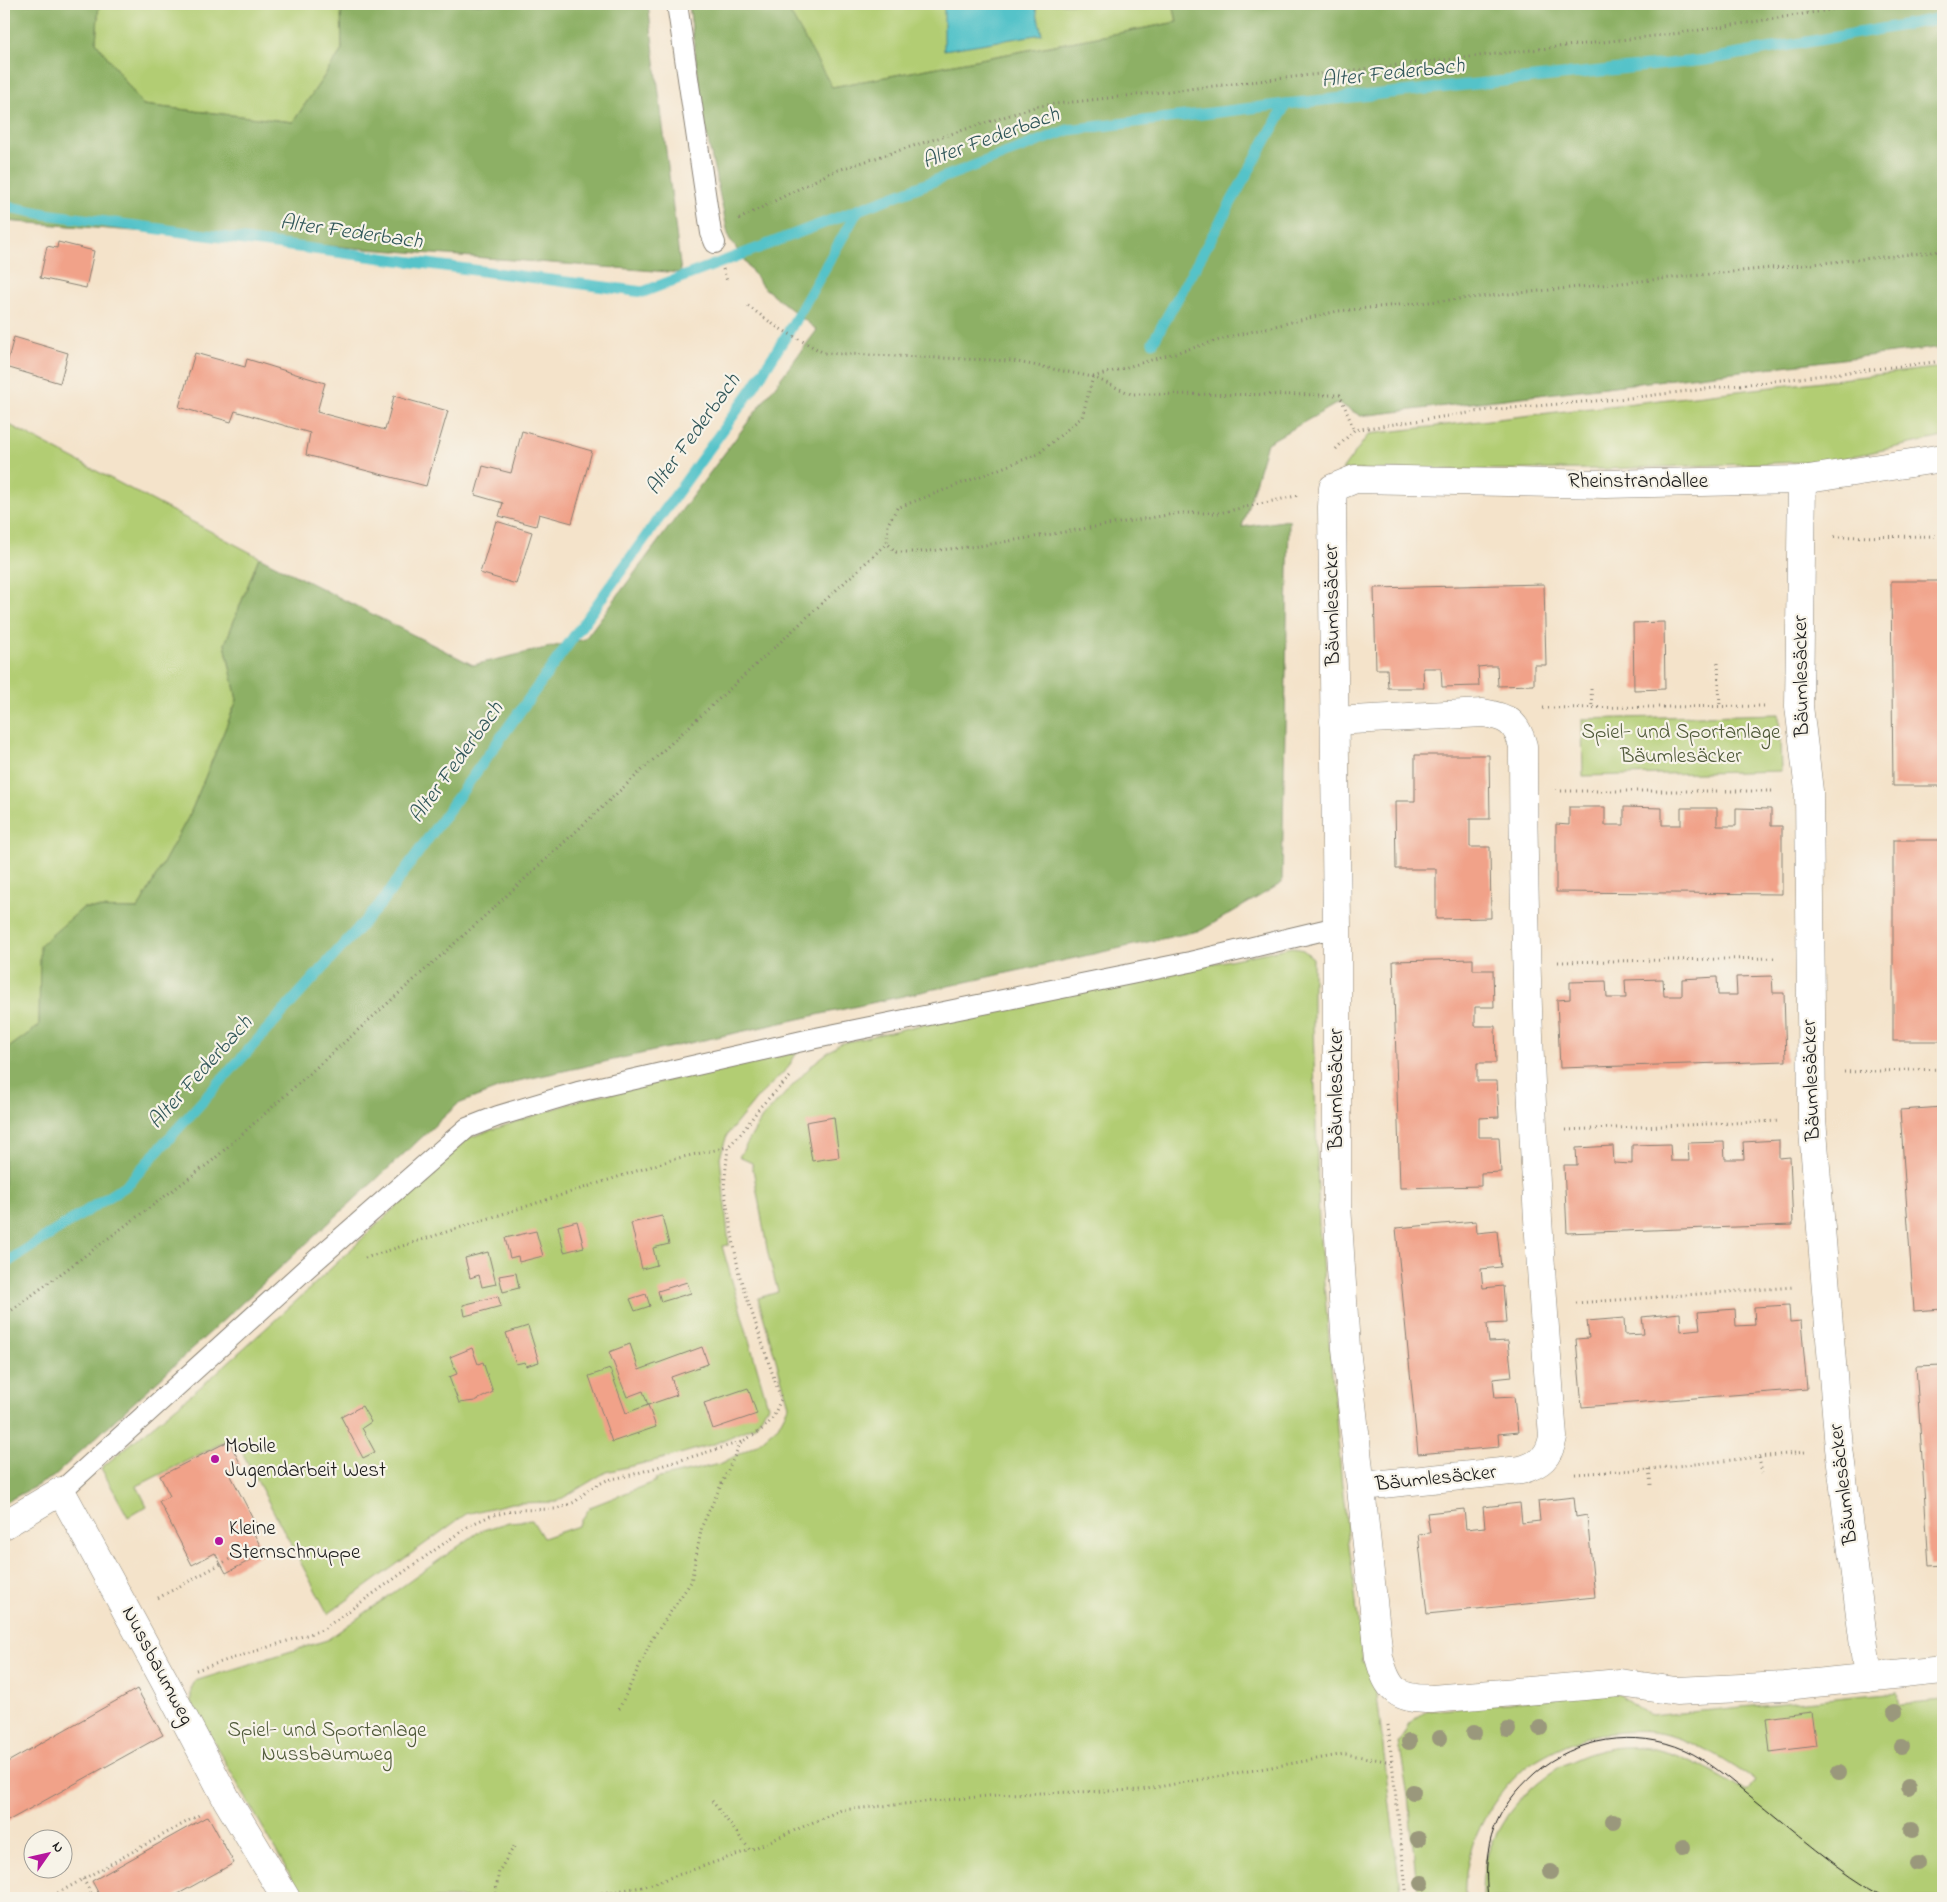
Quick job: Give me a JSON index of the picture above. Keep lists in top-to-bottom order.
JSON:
{
  "streets": {
    "street": ["Rheinstrandallee", "Bäumlesäcker", "Nussbaumweg"]
  },
  "crossings": [
    ["Rheinstrandallee", "Bäumlesäcker"]
  ],
  "water": ["Alter Federbach"],
  "parks": ["Spiel- und Sportanlage Bäumlesäcker", "Spiel- und Sportanlage Nussbaumweg"],
  "places": ["Mobile Jugendarbeit West", "Kleine Sternschnuppe"],
  "north": "top right"
}
